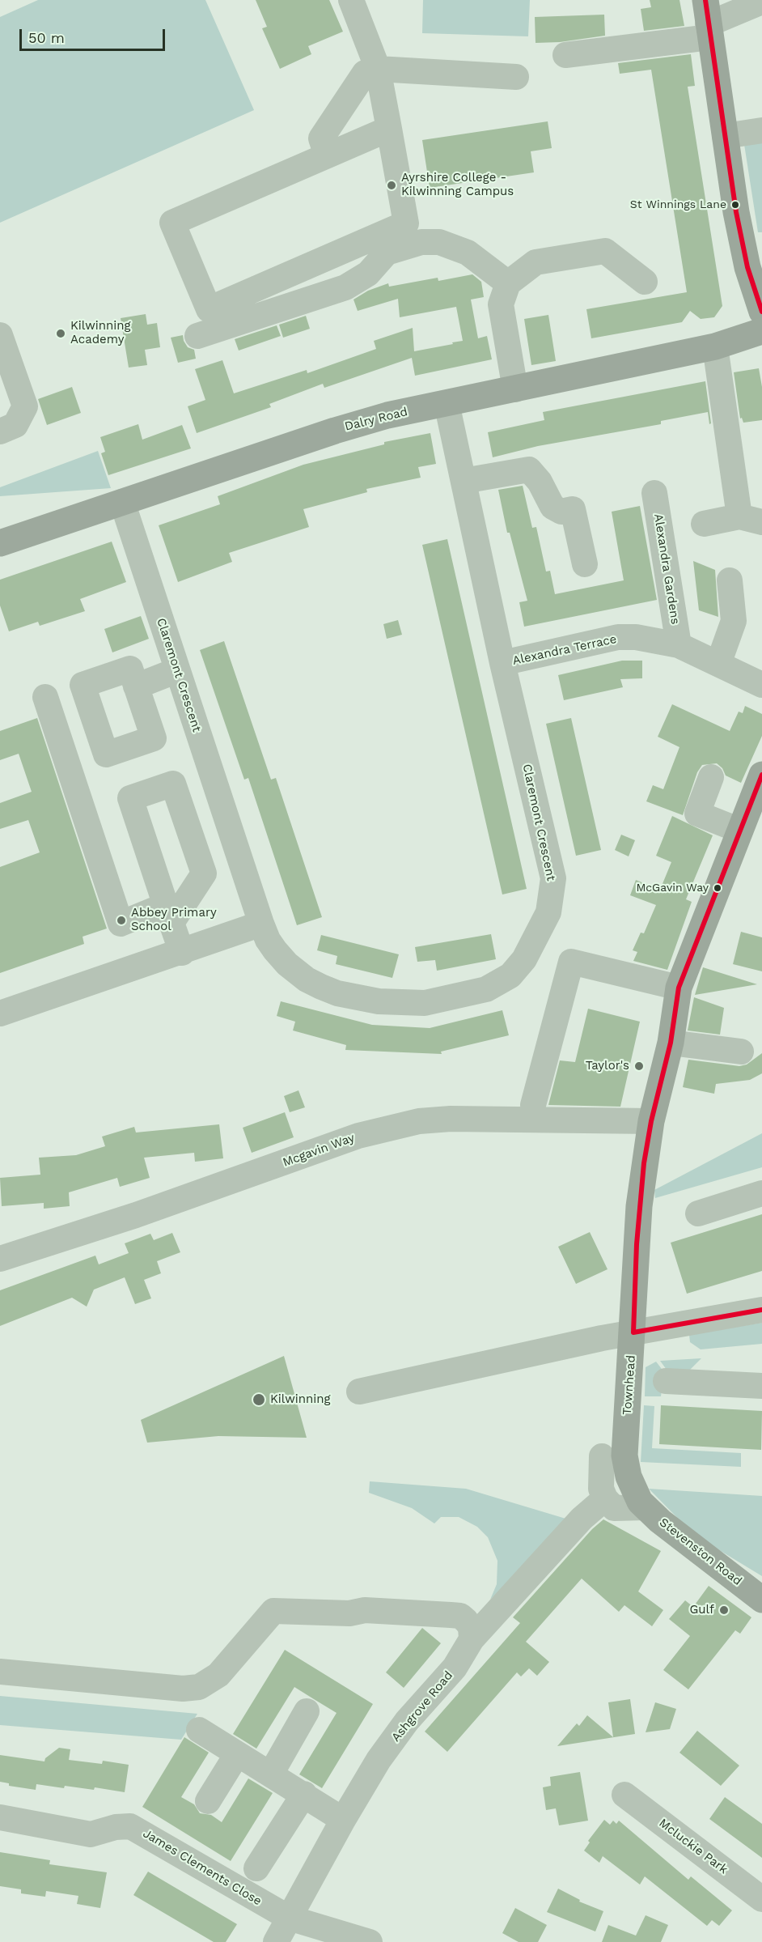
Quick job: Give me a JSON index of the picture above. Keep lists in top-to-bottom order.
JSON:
{
  "streets": {
    "highway": ["Dalry Road", "Townhead", "Stevenston Road"],
    "street": [
      "Alexandra Gardens",
      "Alexandra Terrace",
      "Claremont Crescent",
      "Mcgavin Way",
      "Ashgrove Road",
      "Mcluckie Park",
      "James Clements Close"
    ]
  },
  "crossings": [
    ["Dalry Road", "Claremont Crescent"],
    ["Alexandra Gardens", "Alexandra Terrace"],
    ["Alexandra Terrace", "Claremont Crescent"],
    ["Mcgavin Way", "Townhead"],
    ["Townhead", "Stevenston Road"],
    ["Ashgrove Road", "James Clements Close"]
  ],
  "places": [
    "Ayrshire College - Kilwinning Campus",
    "St Winnings Lane",
    "Kilwinning Academy",
    "McGavin Way",
    "Abbey Primary School",
    "Taylor's",
    "Kilwinning",
    "Gulf"
  ],
  "scale_bar": "50 m"
}
